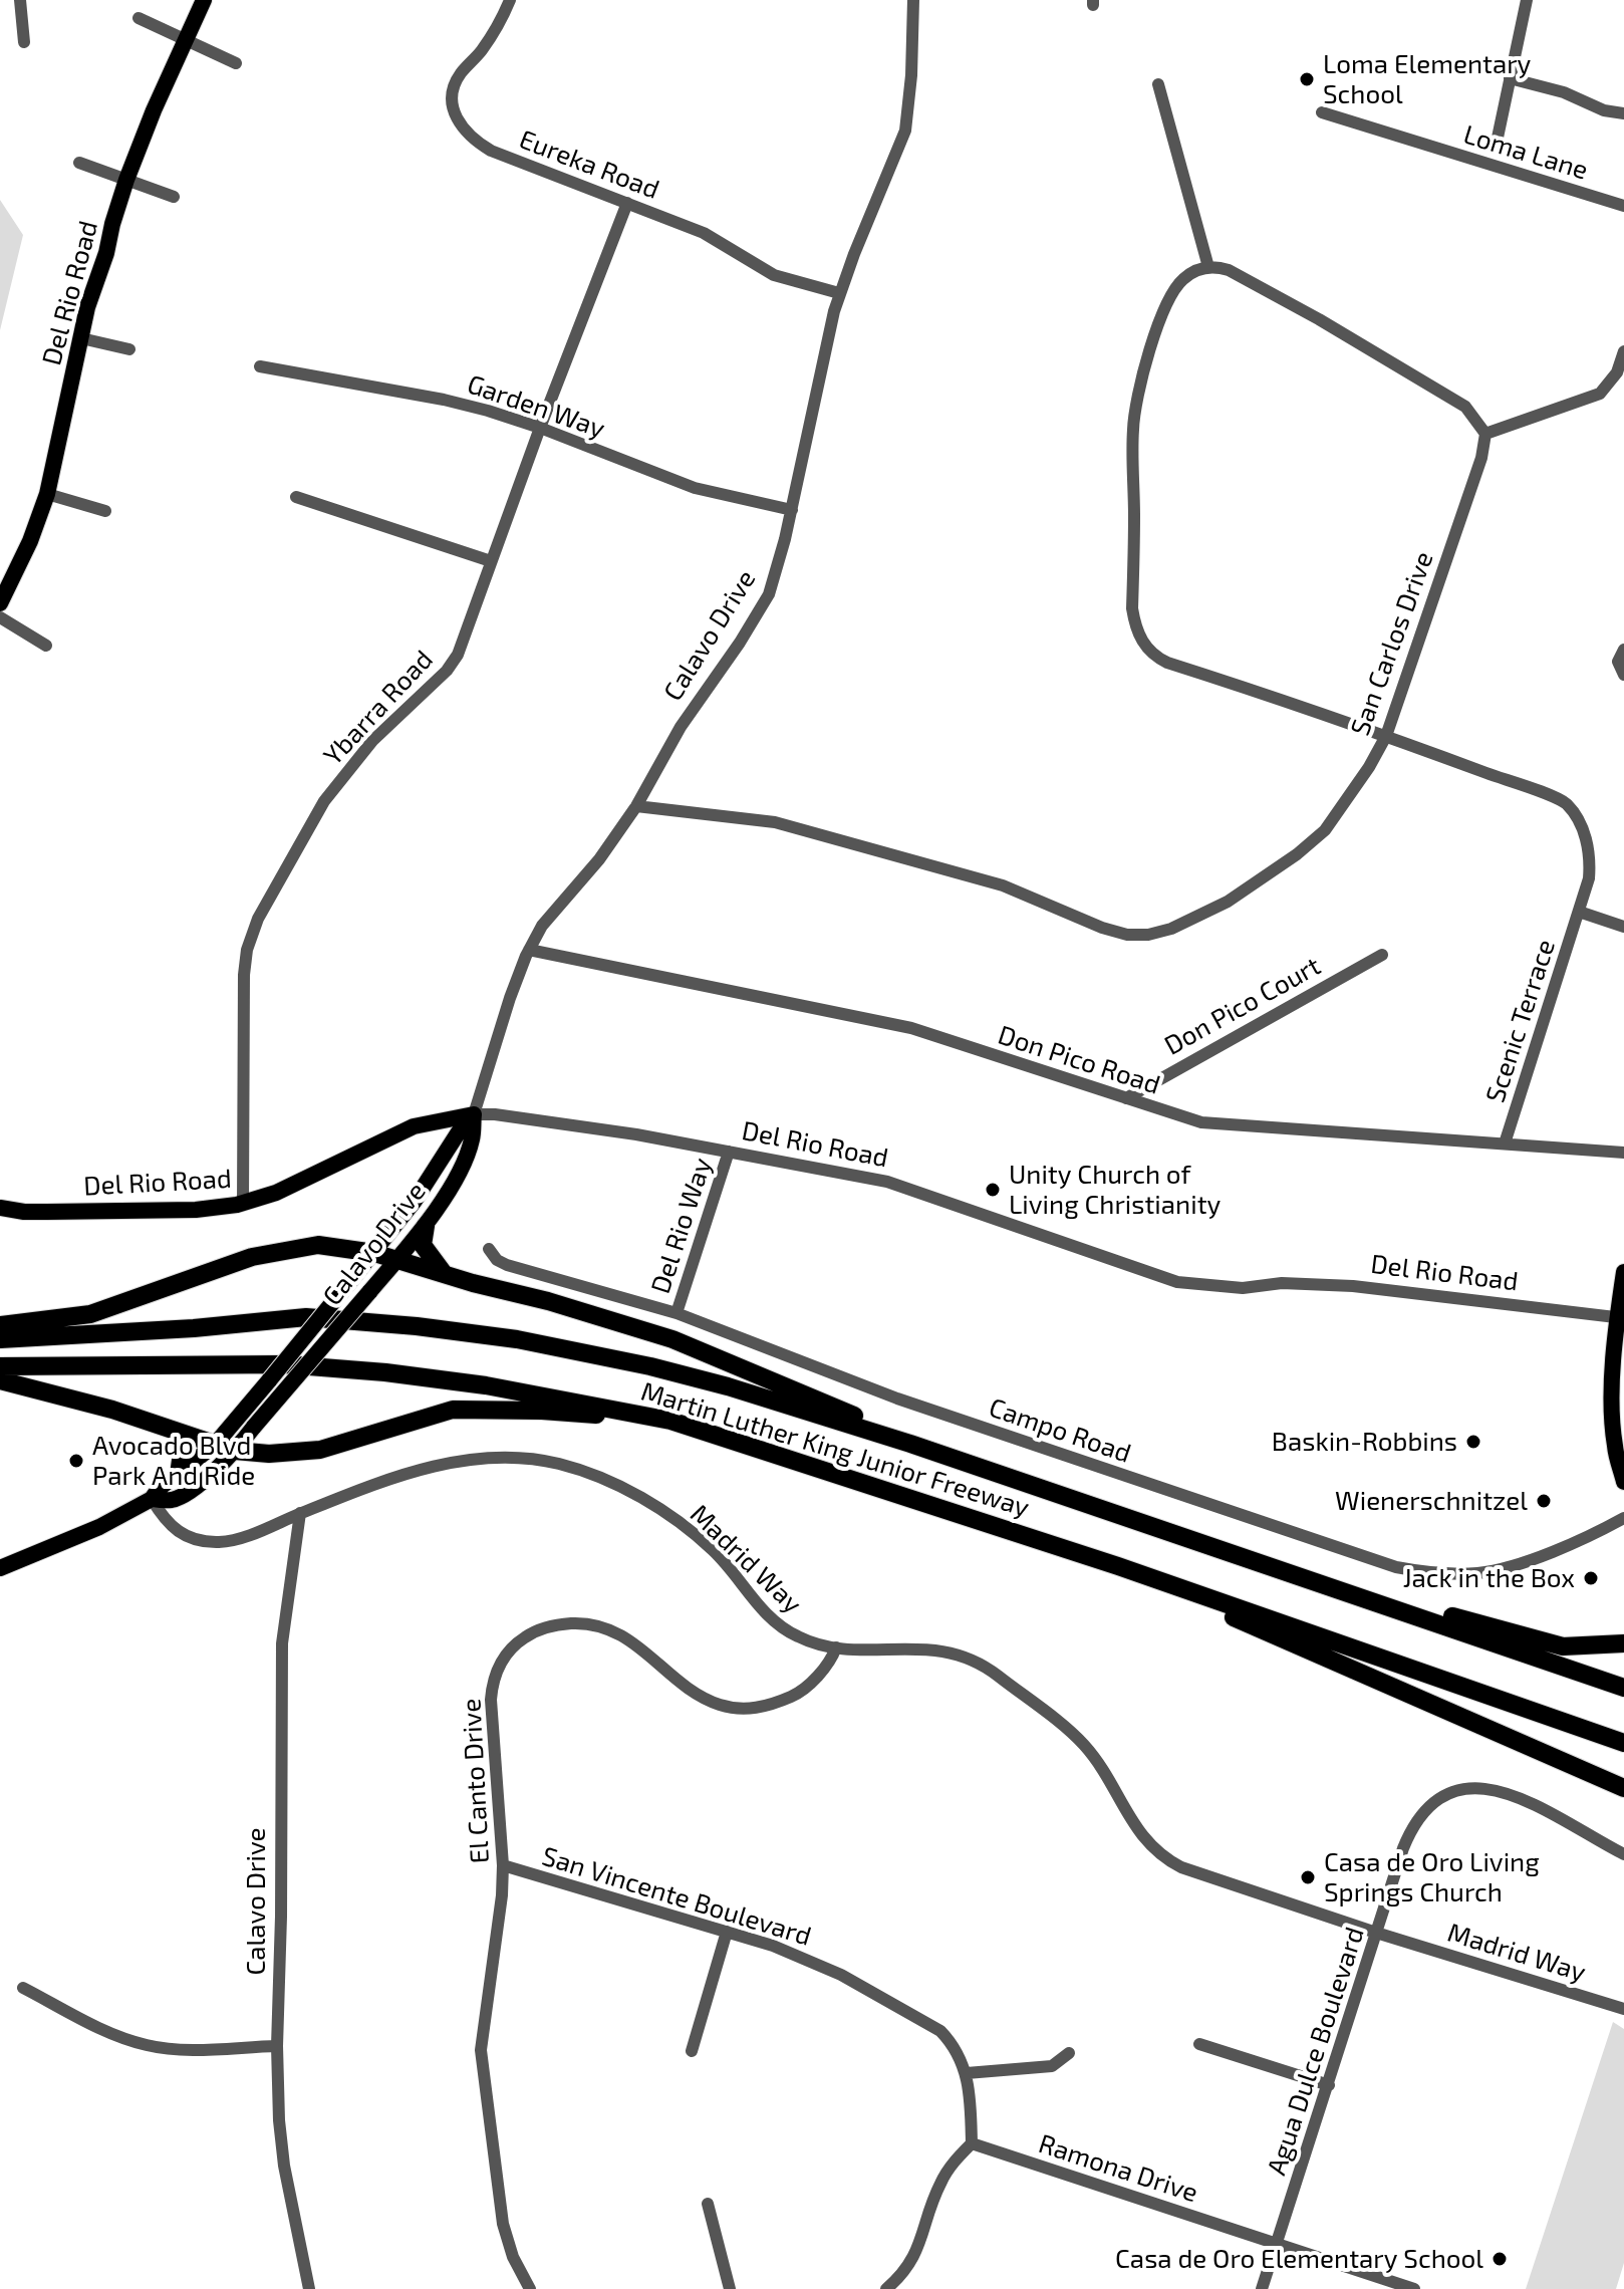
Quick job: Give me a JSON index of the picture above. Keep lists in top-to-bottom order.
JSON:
{
  "streets": {
    "highway": ["Martin Luther King Junior Freeway"],
    "main road": ["Del Rio Road", "Calavo Drive"],
    "street": [
      "Loma Lane",
      "Eureka Road",
      "Garden Way",
      "San Carlos Drive",
      "Ybarra Road",
      "Don Pico Court",
      "Scenic Terrace",
      "Don Pico Road",
      "Del Rio Way",
      "Campo Road",
      "Madrid Way",
      "El Canto Drive",
      "San Vincente Boulevard",
      "Agua Dulce Boulevard",
      "Ramona Drive"
    ]
  },
  "crossings": [
    ["Eureka Road", "Calavo Drive"],
    ["Eureka Road", "Ybarra Road"],
    ["Del Rio Road", "Calavo Drive"],
    ["Del Rio Road", "Ybarra Road"],
    ["Del Rio Road", "Del Rio Way"],
    ["Garden Way", "Calavo Drive"],
    ["Garden Way", "Ybarra Road"],
    ["Calavo Drive", "San Carlos Drive"],
    ["Calavo Drive", "Don Pico Road"],
    ["Calavo Drive", "Madrid Way"],
    ["San Carlos Drive", "Scenic Terrace"],
    ["Don Pico Court", "Don Pico Road"],
    ["Scenic Terrace", "Don Pico Road"],
    ["Del Rio Way", "Campo Road"],
    ["Madrid Way", "El Canto Drive"],
    ["Madrid Way", "Agua Dulce Boulevard"],
    ["El Canto Drive", "San Vincente Boulevard"],
    ["San Vincente Boulevard", "Ramona Drive"],
    ["Agua Dulce Boulevard", "Ramona Drive"]
  ],
  "places": [
    "Loma Elementary School",
    "Unity Church of Living Christianity",
    "Baskin-Robbins",
    "Avocado Blvd Park And Ride",
    "Wienerschnitzel",
    "Jack in the Box",
    "Casa de Oro Living Springs Church",
    "Casa de Oro Elementary School"
  ]
}
